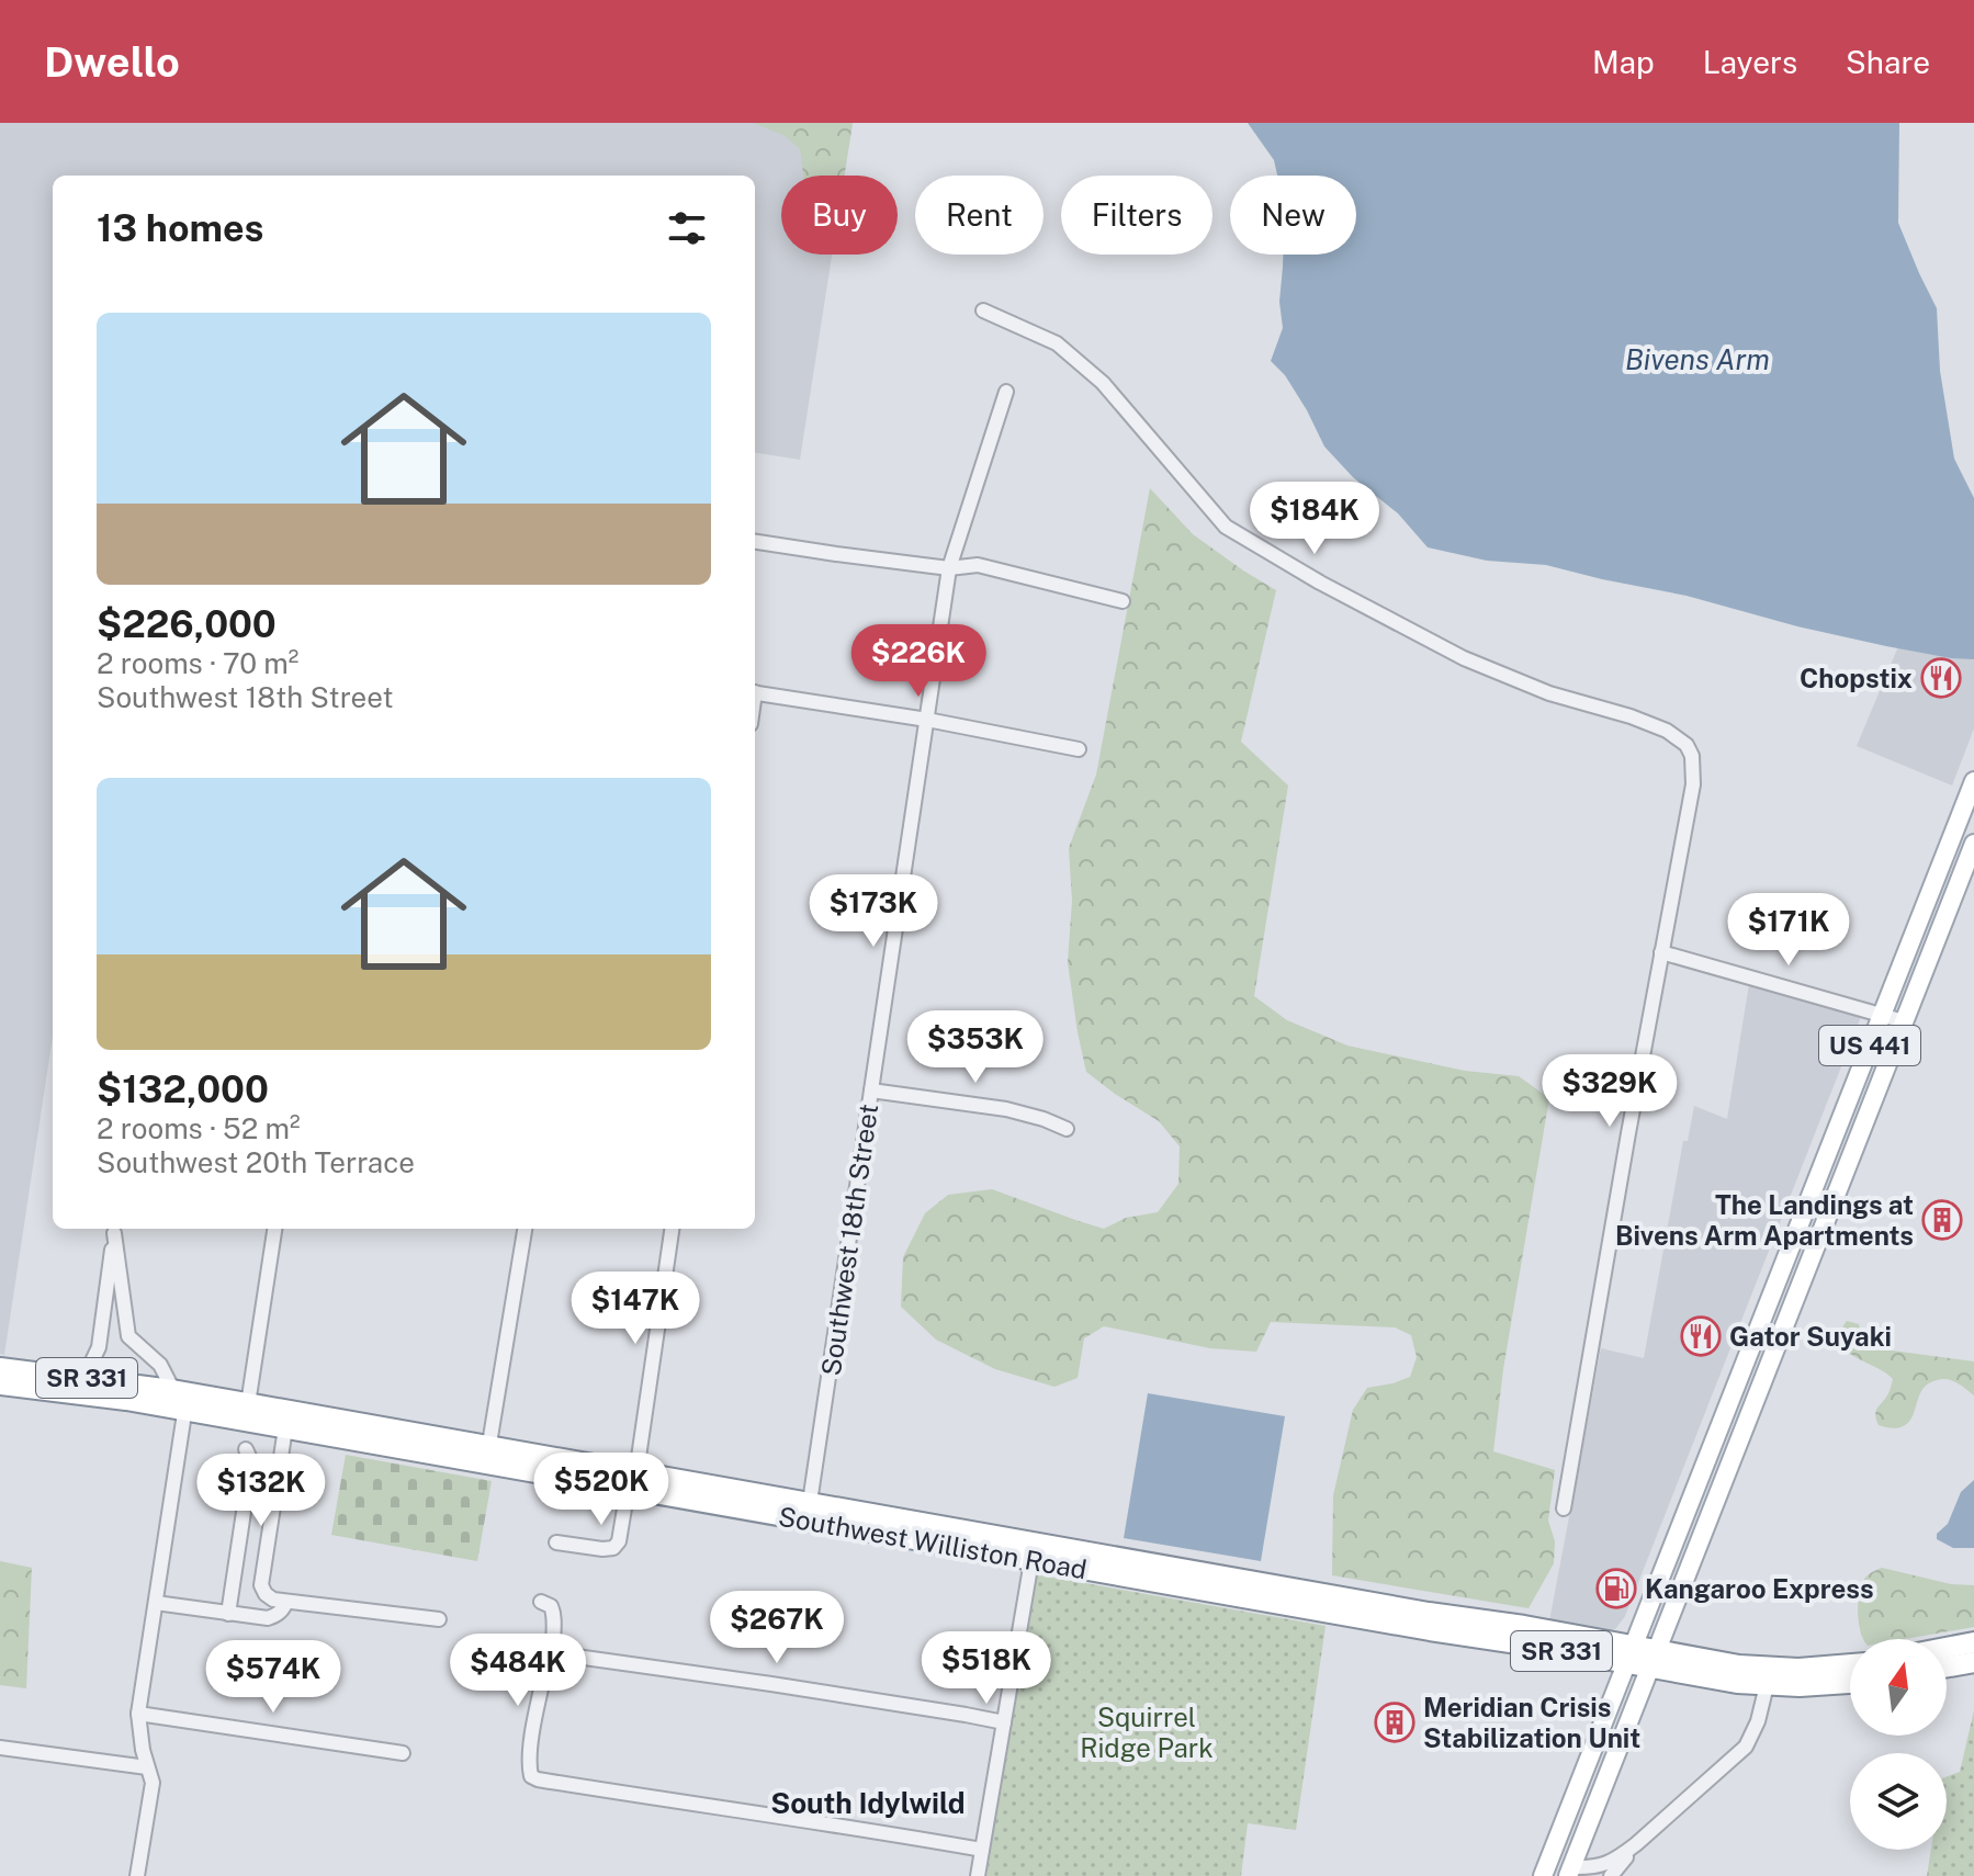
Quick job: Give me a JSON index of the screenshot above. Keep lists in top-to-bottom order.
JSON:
{
  "streets": {
    "highway": ["SR 331", "Southwest Williston Road"],
    "main road": ["US 441"],
    "street": ["Southwest 18th Street"]
  },
  "crossings": [
    ["US 441", "Southwest Williston Road"],
    ["Southwest 18th Street", "Southwest Williston Road"]
  ],
  "districts": ["South Idylwild"],
  "water": ["Bivens Arm"],
  "parks": ["Squirrel Ridge Park"],
  "places": {
    "restaurant": ["Chopstix", "Gator Suyaki"],
    "building": ["The Landings at Bivens Arm Apartments", "Meridian Crisis Stabilization Unit"],
    "fuel station": ["Kangaroo Express"]
  },
  "north": "top",
  "page": {
    "header": "Dwello",
    "nav": ["Map", "Layers", "Share"],
    "chip": [
      "Buy",
      "Rent",
      "Filters",
      "New"
    ],
    "heading": "13 homes",
    "list": [
      {
        "name": "$226,000",
        "note": "2 rooms · 70 m² · Southwest 18th Street"
      },
      {
        "name": "$132,000",
        "note": "2 rooms · 52 m² · Southwest 20th Terrace"
      }
    ],
    "price": [
      "$184K",
      "$226K",
      "$173K",
      "$171K",
      "$353K",
      "$329K",
      "$147K",
      "$520K",
      "$132K",
      "$267K",
      "$518K",
      "$484K",
      "$574K"
    ]
  }
}
